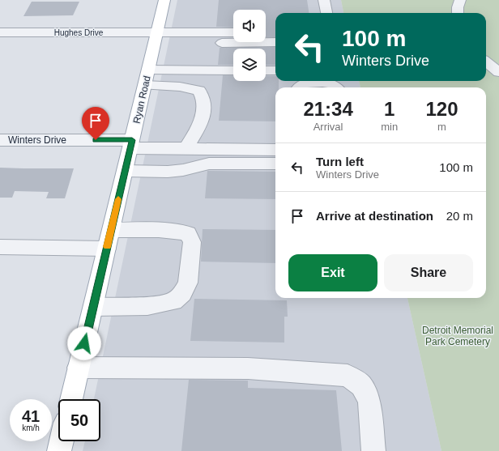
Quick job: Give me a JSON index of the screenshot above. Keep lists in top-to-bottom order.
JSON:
{
  "streets": {
    "main road": ["Ryan Road"],
    "street": ["Hughes Drive", "Winters Drive"]
  },
  "crossings": [
    ["Hughes Drive", "Ryan Road"],
    ["Ryan Road", "Winters Drive"]
  ],
  "parks": ["Detroit Memorial Park Cemetery"],
  "page": {
    "turn": ["100 m", "Winters Drive"],
    "eta": [
      "21:34",
      "Arrival",
      "1",
      "min",
      "120",
      "m"
    ],
    "list": [
      {
        "name": "Turn left",
        "note": "Winters Drive",
        "value": "100 m"
      },
      {
        "name": "Arrive at destination",
        "value": "20 m"
      }
    ],
    "buttons": ["Exit", "Share"],
    "speed": "41 km/h",
    "limit": "50"
  }
}
